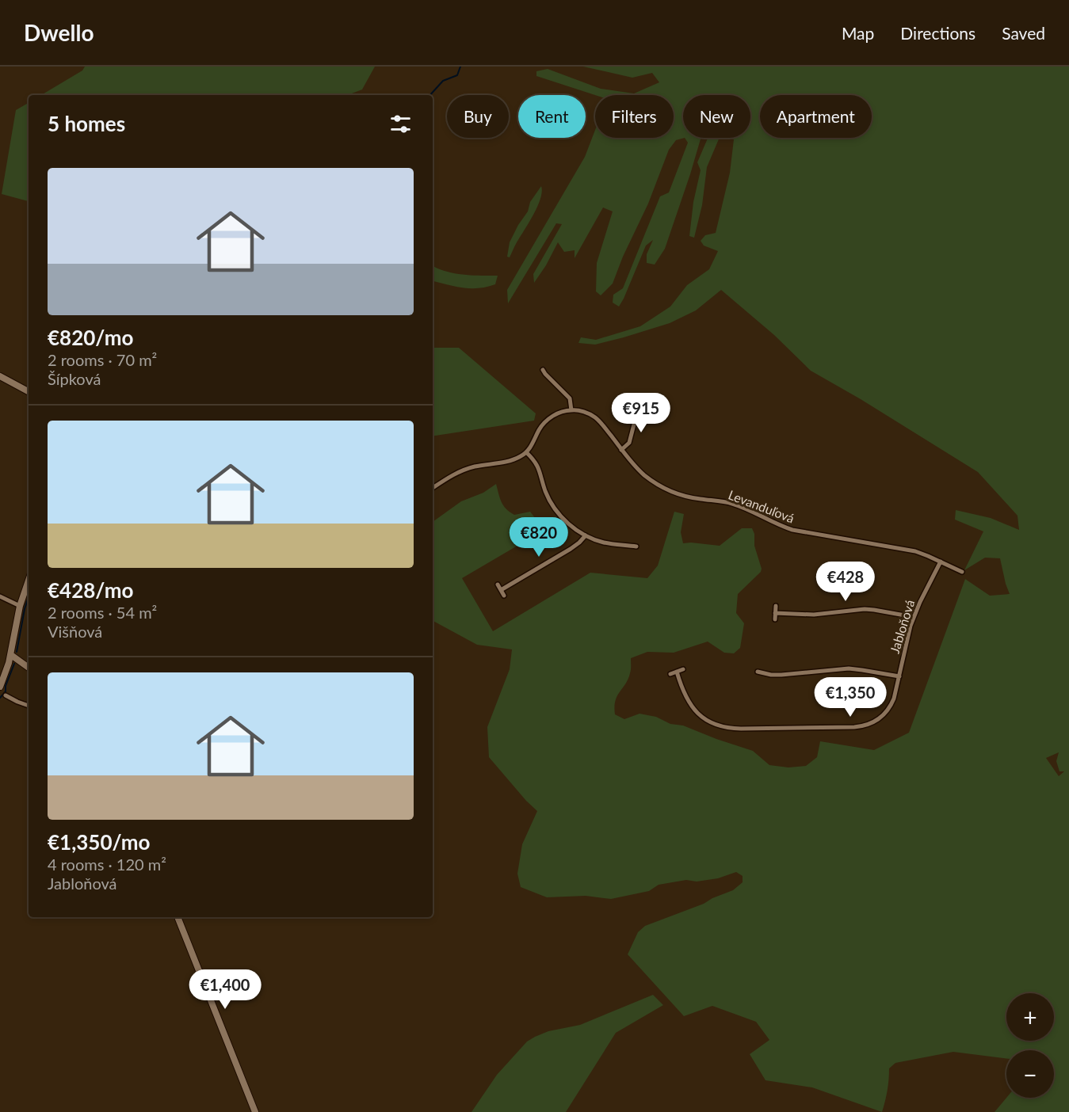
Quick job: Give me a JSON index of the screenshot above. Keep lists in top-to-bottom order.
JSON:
{
  "streets": {
    "street": ["Levanduľová", "Jabloňová"]
  },
  "crossings": [
    ["Levanduľová", "Jabloňová"]
  ],
  "page": {
    "header": "Dwello",
    "nav": ["Map", "Directions", "Saved"],
    "chip": [
      "Buy",
      "Rent",
      "Filters",
      "New",
      "Apartment"
    ],
    "heading": "5 homes",
    "list": [
      {
        "name": "€820/mo",
        "note": "2 rooms · 70 m² · Šípková"
      },
      {
        "name": "€428/mo",
        "note": "2 rooms · 54 m² · Višňová"
      },
      {
        "name": "€1,350/mo",
        "note": "4 rooms · 120 m² · Jabloňová"
      }
    ],
    "price": [
      "€915",
      "€820",
      "€428",
      "€1,350",
      "€1,400"
    ],
    "map_buttons": ["+", "−"]
  }
}
